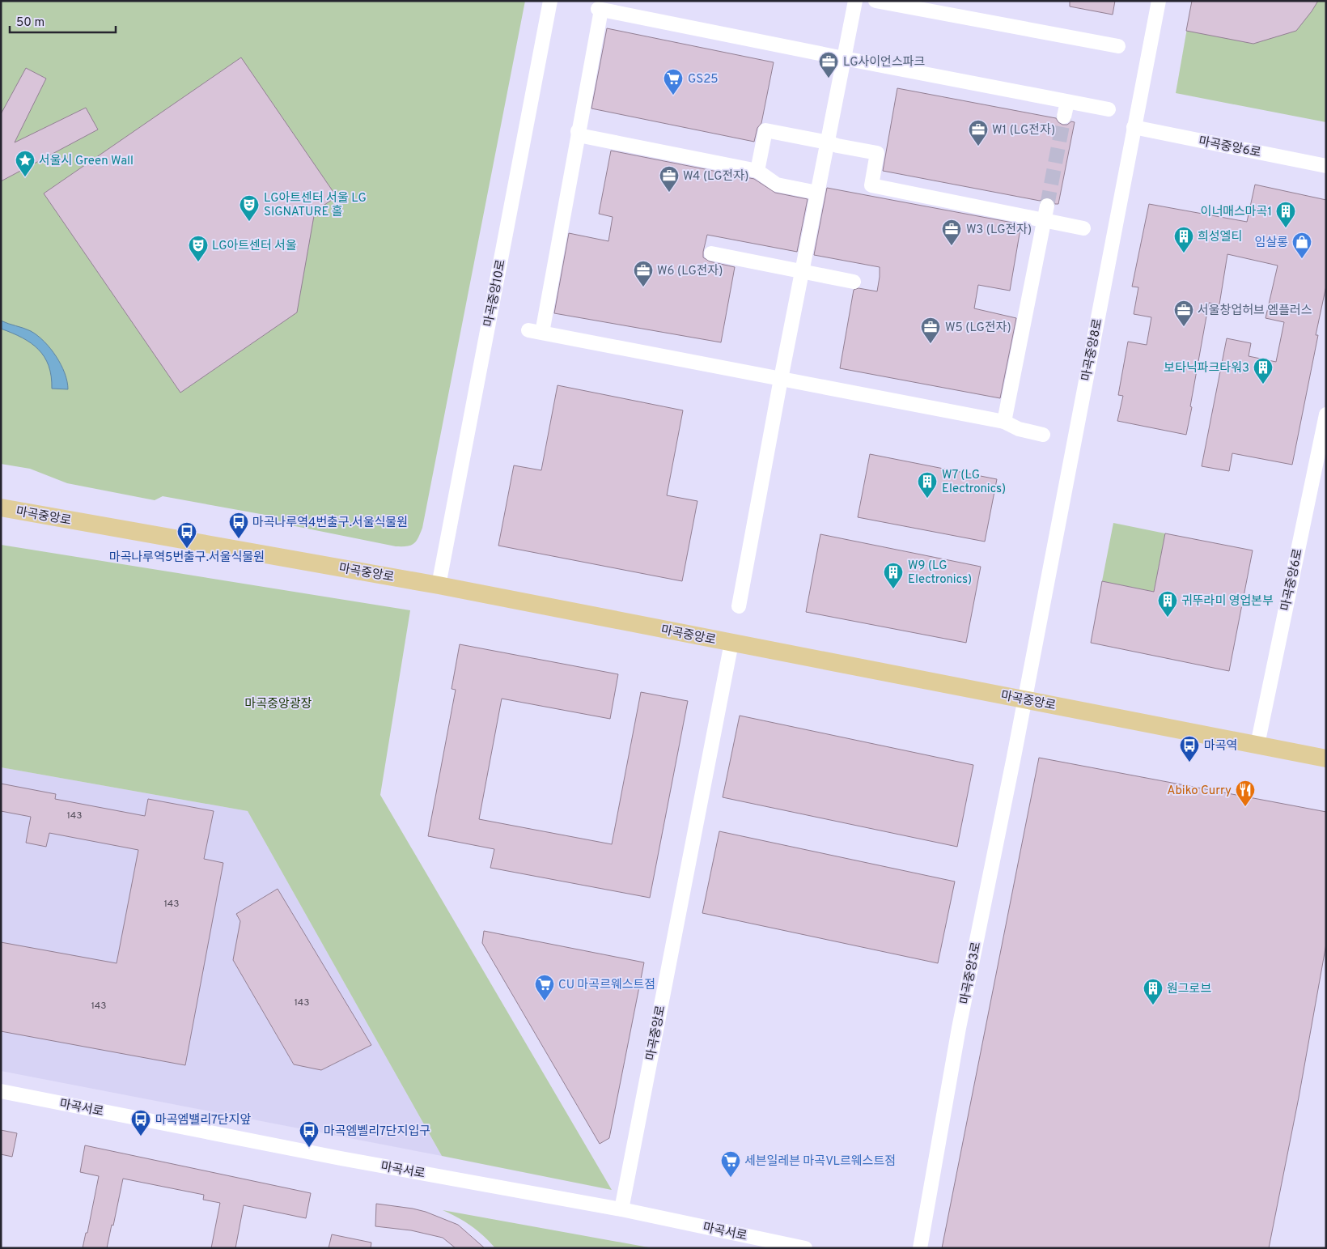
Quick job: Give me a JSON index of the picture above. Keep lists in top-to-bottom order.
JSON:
{
  "streets": {
    "main road": ["마곡중앙로"],
    "street": [
      "마곡중앙6로",
      "마곡중앙10로",
      "마곡중앙8로",
      "마곡중앙3로",
      "마곡서로"
    ]
  },
  "crossings": [
    ["마곡중앙6로", "마곡중앙8로"],
    ["마곡중앙6로", "마곡중앙로"],
    ["마곡중앙10로", "마곡중앙로"],
    ["마곡중앙8로", "마곡중앙로"],
    ["마곡중앙8로", "마곡중앙3로"],
    ["마곡중앙로", "마곡중앙3로"],
    ["마곡중앙로", "마곡서로"]
  ],
  "parks": ["마곡중앙광장"],
  "places": {
    "office": [
      "LG사이언스파크",
      "W1 (LG전자)",
      "W4 (LG전자)",
      "W3 (LG전자)",
      "W6 (LG전자)",
      "서울창업허브 엠플러스",
      "W5 (LG전자)"
    ],
    "supermarket": ["GS25", "CU 마곡르웨스트점", "세븐일레븐 마곡VL르웨스트점"],
    "place": ["서울시 Green Wall"],
    "theatre": ["LG아트센터 서울 LG SIGNATURE 홀", "LG아트센터 서울"],
    "building": [
      "이너매스마곡1",
      "희성엘티",
      "보타닉파크타워3",
      "W7 (LG Electronics)",
      "W9 (LG Electronics)",
      "귀뚜라미 영업본부",
      "원그로브"
    ],
    "shop": ["임살롱"],
    "bus stop": [
      "마곡나루역4번출구.서울식물원",
      "마곡나루역5번출구.서울식물원",
      "마곡역",
      "마곡엠밸리7단지앞",
      "마곡엠벨리7단지입구"
    ],
    "restaurant": ["Abiko Curry"]
  },
  "house_numbers": [
    "143",
    "143",
    "143",
    "143"
  ],
  "scale_bar": "50 m"
}
